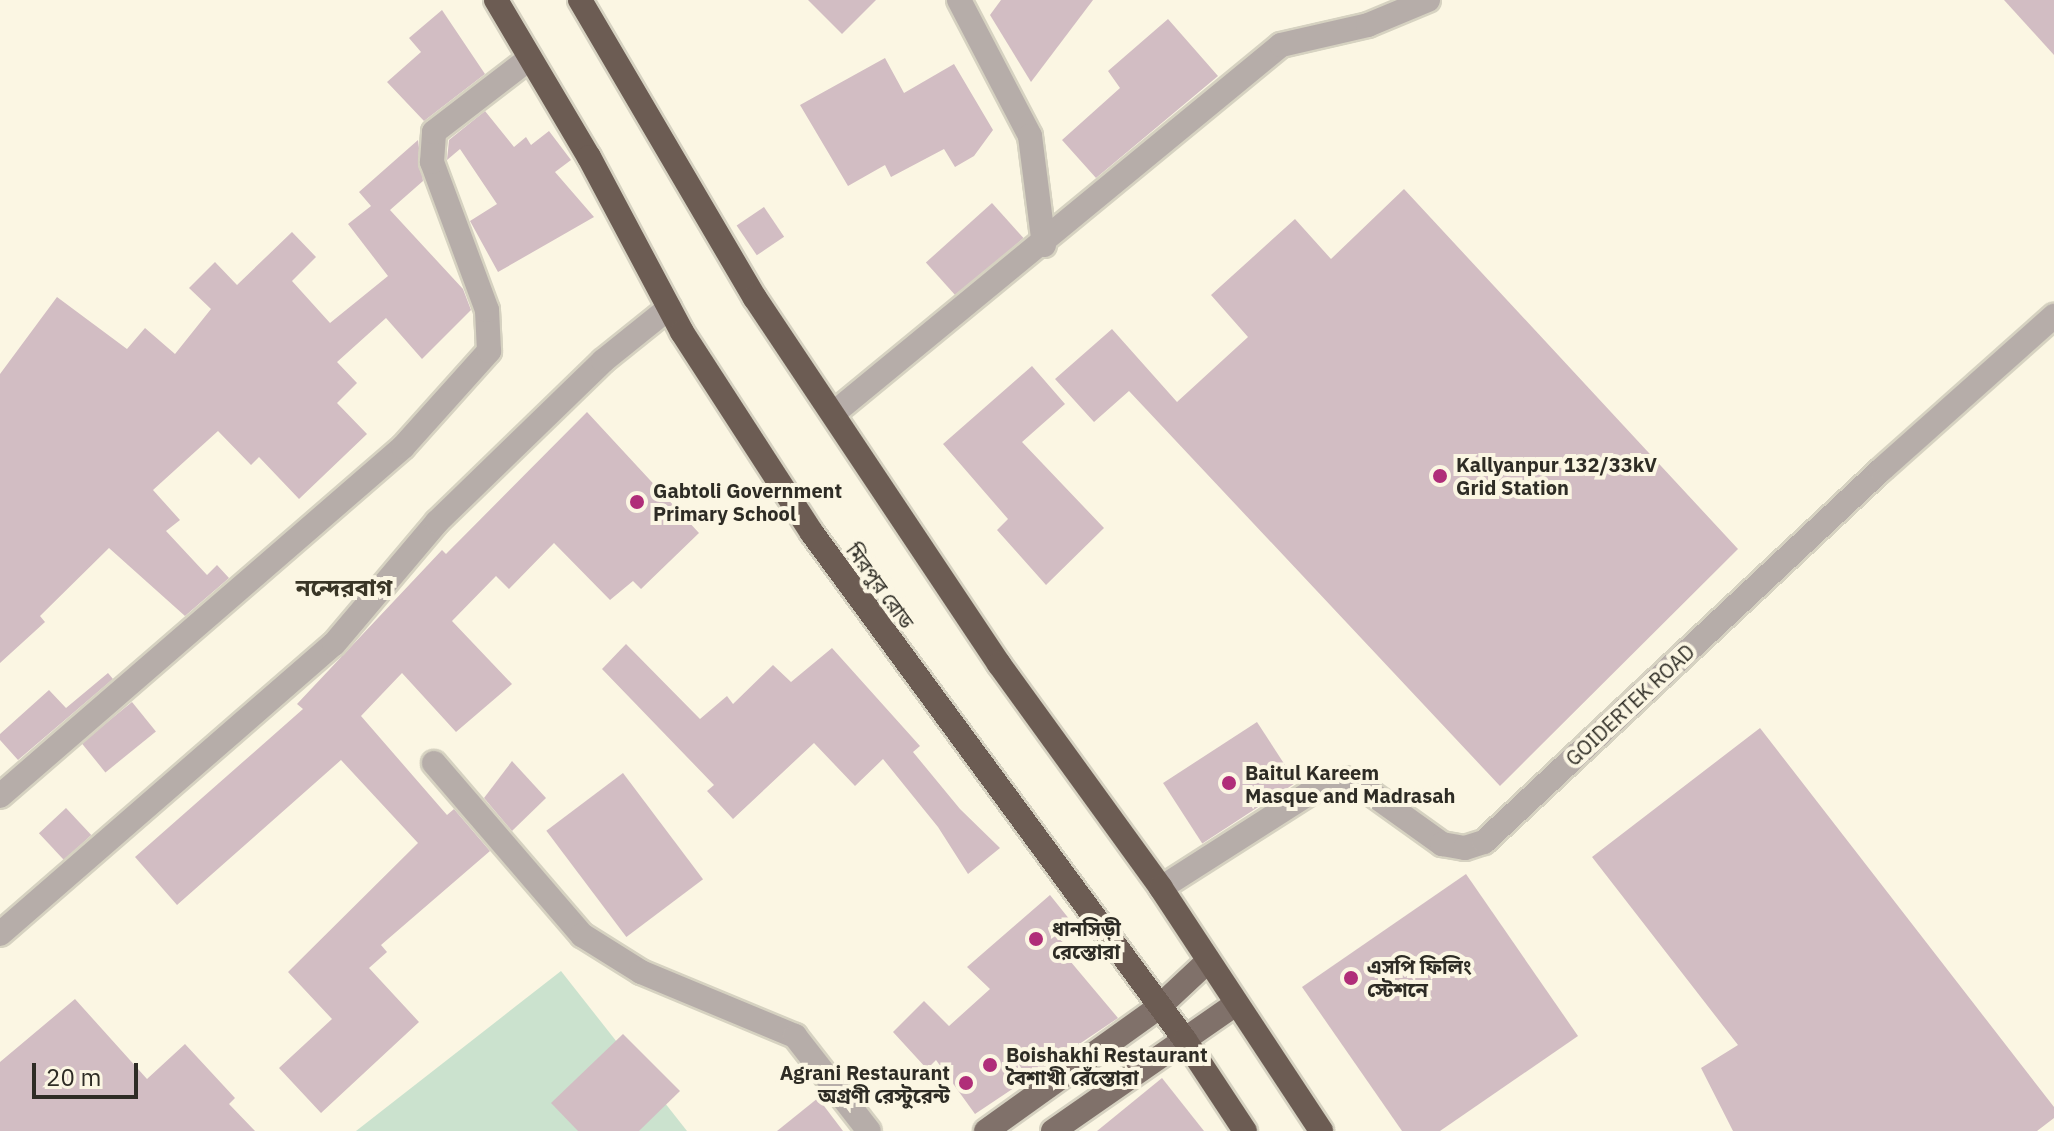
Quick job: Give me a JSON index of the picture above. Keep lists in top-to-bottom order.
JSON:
{
  "streets": {
    "highway": ["মিরপুর রোড"],
    "street": ["GOIDERTEK ROAD"]
  },
  "districts": ["নন্দেরবাগ"],
  "places": [
    "Kallyanpur 132/33kV Grid Station",
    "Gabtoli Government Primary School",
    "Baitul Kareem Masque and Madrasah",
    "ধানসিড়ী রেস্তোরা",
    "এসপি ফিলিং স্টেশনে",
    "Boishakhi Restaurant বৈশাখী রেঁস্তোরা",
    "Agrani Restaurant অগ্রণী রেস্টুরেন্ট"
  ],
  "scale_bar": "20 m"
}
